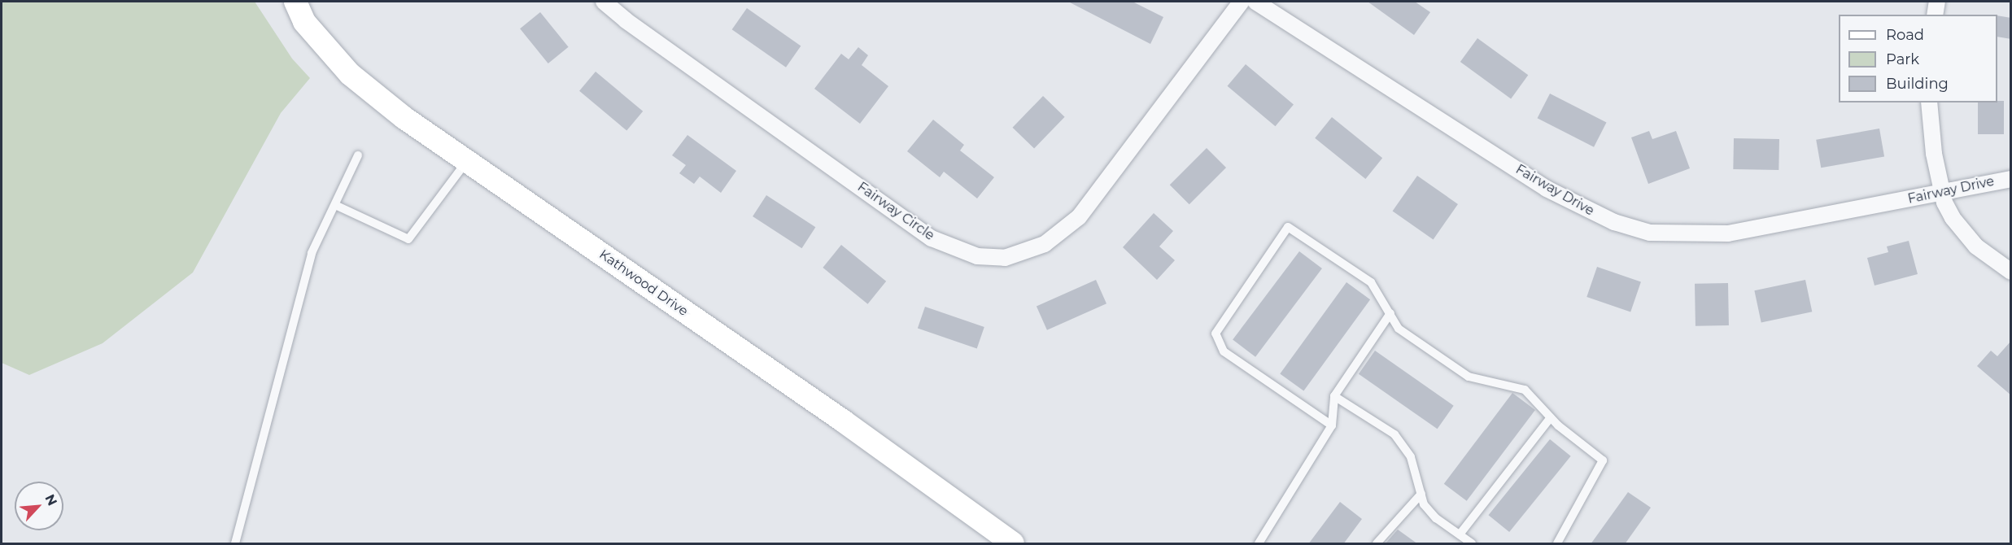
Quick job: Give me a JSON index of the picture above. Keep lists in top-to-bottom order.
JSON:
{
  "streets": {
    "street": ["Fairway Drive", "Fairway Circle", "Kathwood Drive"]
  },
  "legend": ["Road", "Park", "Building"],
  "north": "top right"
}
